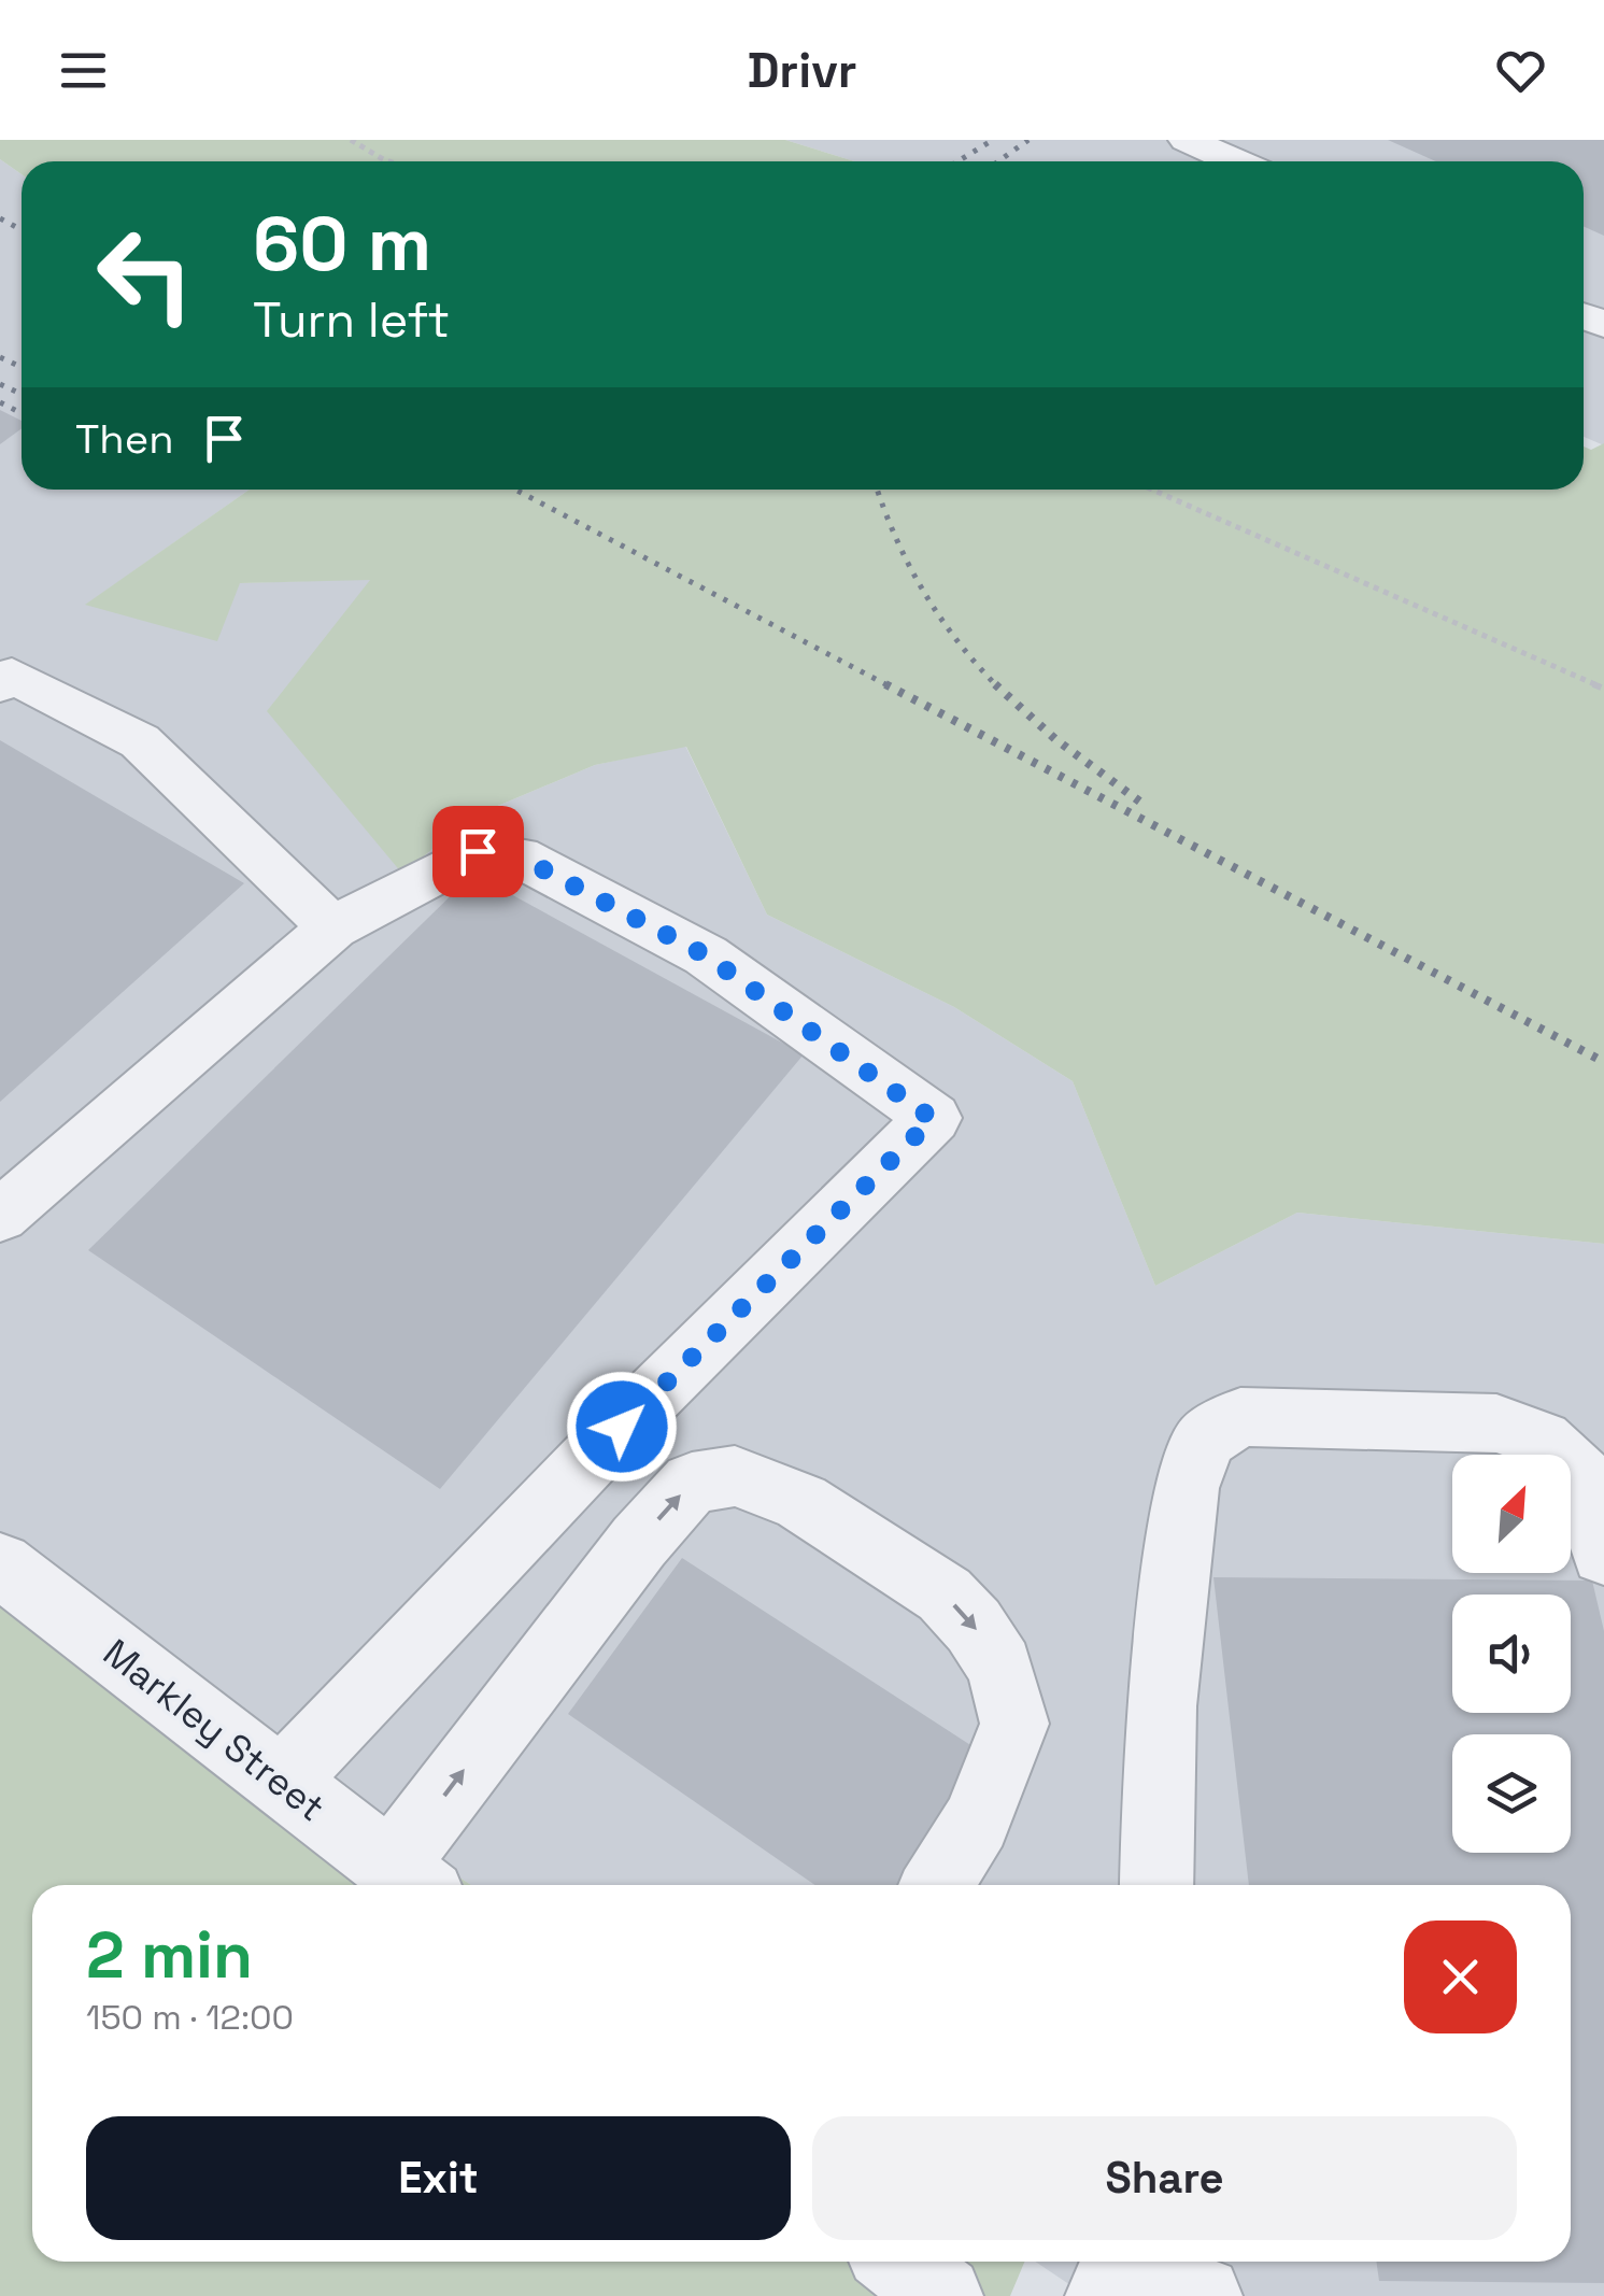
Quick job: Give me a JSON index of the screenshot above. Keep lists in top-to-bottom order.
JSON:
{
  "streets": {
    "street": ["Markley Street"]
  },
  "north": "top right",
  "page": {
    "header": "Drivr",
    "turn": ["60 m", "Turn left"],
    "then": "Then",
    "heading": ["2 min", "150 m · 12:00"],
    "buttons": ["Exit", "Share"]
  }
}
